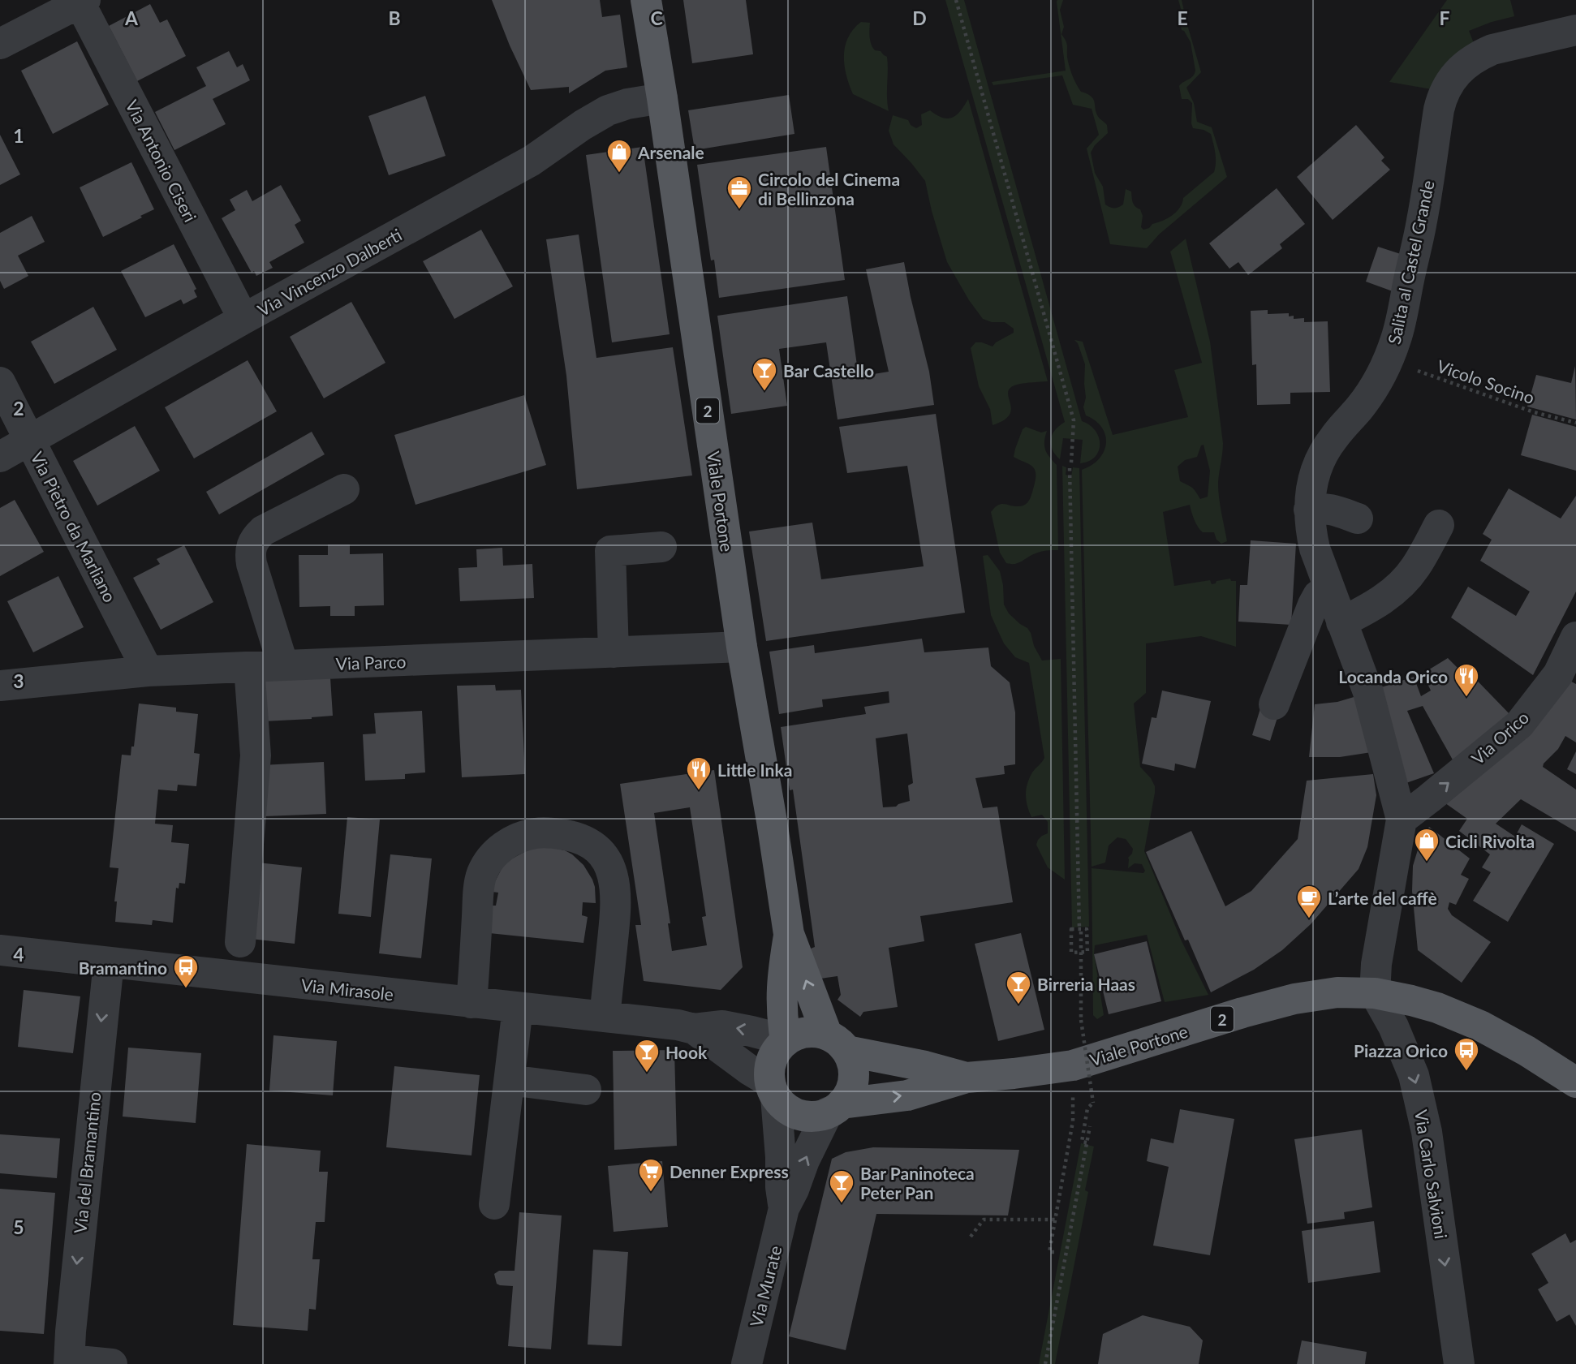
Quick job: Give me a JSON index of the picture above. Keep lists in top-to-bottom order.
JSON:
{
  "streets": {
    "main road": ["2", "Viale Portone"],
    "street": [
      "Via Antonio Ciseri",
      "Salita al Castel Grande",
      "Via Vincenzo Dalberti",
      "Via Pietro da Marliano",
      "Via Parco",
      "Via Orico",
      "Via Mirasole",
      "Via del Bramantino",
      "Via Carlo Salvioni",
      "Via Murate"
    ],
    "path": ["Vicolo Socino"]
  },
  "crossings": [
    ["Via Antonio Ciseri", "Via Vincenzo Dalberti"],
    ["Salita al Castel Grande", "Vicolo Socino"],
    ["Salita al Castel Grande", "Via Orico"],
    ["Via Vincenzo Dalberti", "Viale Portone"],
    ["Via Vincenzo Dalberti", "Via Pietro da Marliano"],
    ["2", "Viale Portone"],
    ["2", "Via Carlo Salvioni"],
    ["Viale Portone", "Via Parco"],
    ["Viale Portone", "Via Mirasole"],
    ["Viale Portone", "Via Carlo Salvioni"],
    ["Viale Portone", "Via Murate"],
    ["Via Pietro da Marliano", "Via Parco"],
    ["Via Mirasole", "Via del Bramantino"],
    ["Via Mirasole", "Via Murate"]
  ],
  "one_way": ["Via del Bramantino", "Via Carlo Salvioni"],
  "places": {
    "shop": ["Arsenale", "Cicli Rivolta"],
    "office": ["Circolo del Cinema di Bellinzona"],
    "bar": [
      "Bar Castello",
      "Birreria Haas",
      "Hook",
      "Bar Paninoteca Peter Pan"
    ],
    "restaurant": ["Locanda Orico", "Little Inka"],
    "cafe": ["L’arte del caffè"],
    "bus stop": ["Bramantino", "Piazza Orico"],
    "supermarket": ["Denner Express"]
  },
  "grid": {
    "columns": [
      "A",
      "B",
      "C",
      "D",
      "E",
      "F"
    ],
    "rows": [
      "1",
      "2",
      "3",
      "4",
      "5"
    ]
  }
}
